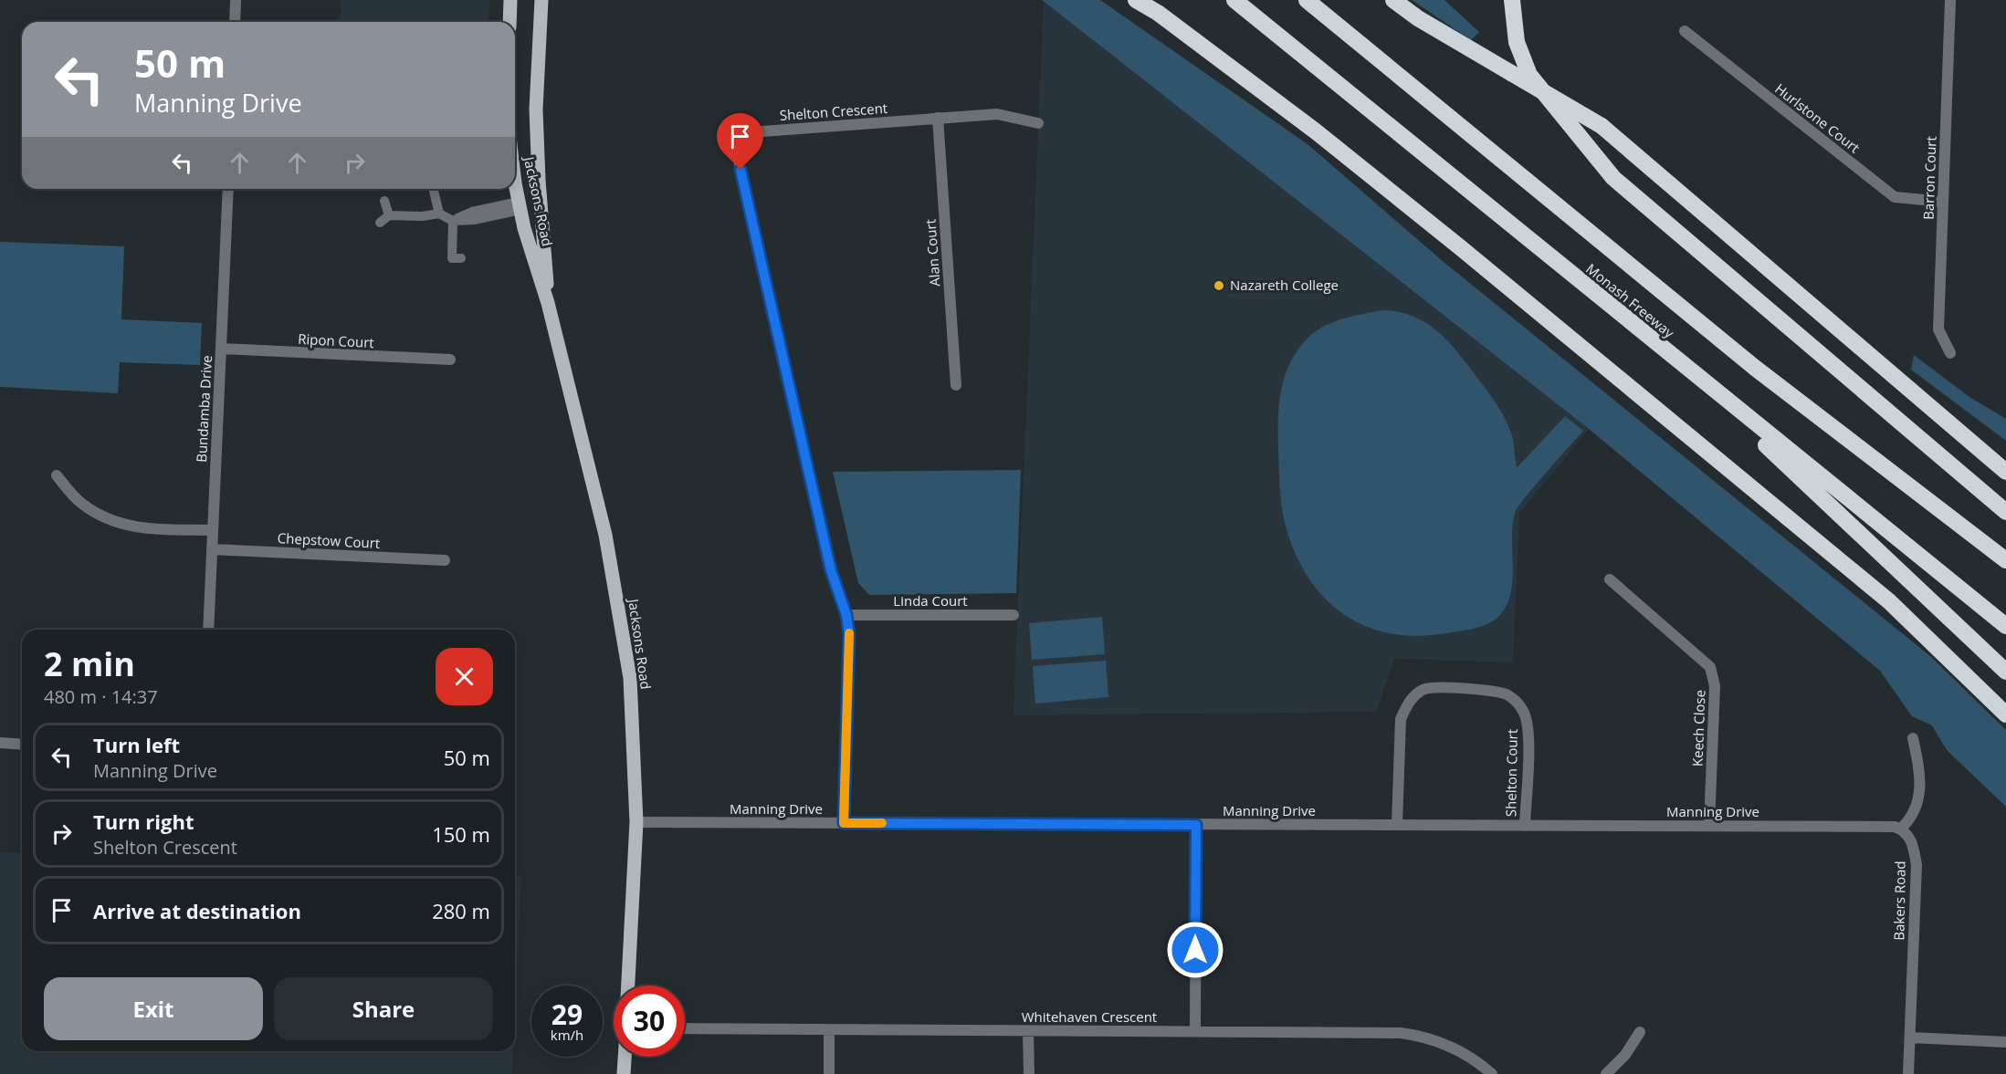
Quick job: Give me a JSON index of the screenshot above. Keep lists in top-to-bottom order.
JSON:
{
  "streets": {
    "highway": ["Monash Freeway"],
    "main road": ["Jacksons Road"],
    "street": [
      "Shelton Crescent",
      "Hurlstone Court",
      "Barron Court",
      "Alan Court",
      "Ripon Court",
      "Bundamba Drive",
      "Chepstow Court",
      "Linda Court",
      "Keech Close",
      "Shelton Court",
      "Manning Drive",
      "Bakers Road",
      "Whitehaven Crescent"
    ]
  },
  "crossings": [
    ["Shelton Crescent", "Alan Court"],
    ["Shelton Crescent", "Linda Court"],
    ["Shelton Crescent", "Manning Drive"],
    ["Hurlstone Court", "Barron Court"],
    ["Jacksons Road", "Manning Drive"],
    ["Ripon Court", "Bundamba Drive"],
    ["Bundamba Drive", "Chepstow Court"],
    ["Keech Close", "Manning Drive"],
    ["Shelton Court", "Manning Drive"],
    ["Manning Drive", "Bakers Road"]
  ],
  "places": ["Nazareth College"],
  "page": {
    "turn": ["50 m", "Manning Drive"],
    "heading": ["2 min", "480 m · 14:37"],
    "list": [
      {
        "name": "Turn left",
        "note": "Manning Drive",
        "value": "50 m"
      },
      {
        "name": "Turn right",
        "note": "Shelton Crescent",
        "value": "150 m"
      },
      {
        "name": "Arrive at destination",
        "value": "280 m"
      }
    ],
    "buttons": ["Exit", "Share"],
    "speed": "29 km/h",
    "limit": "30"
  }
}
